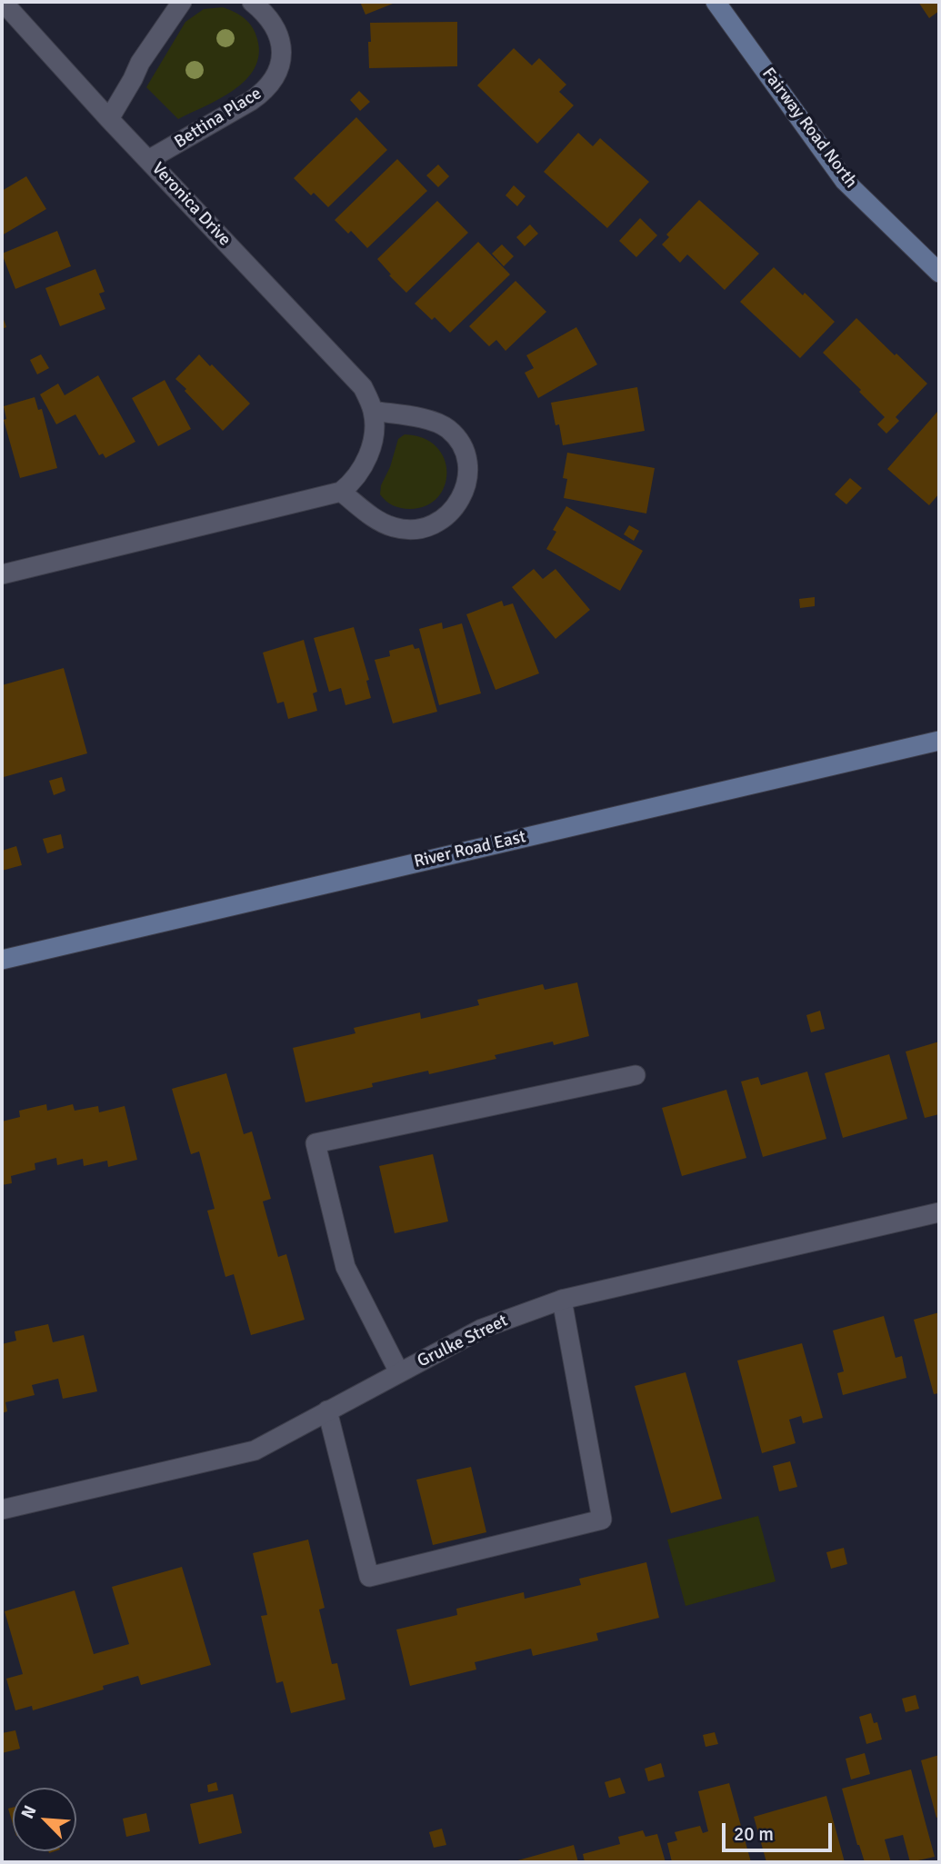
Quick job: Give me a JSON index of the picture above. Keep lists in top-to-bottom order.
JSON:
{
  "streets": {
    "street": [
      "Bettina Place",
      "Fairway Road North",
      "Veronica Drive",
      "River Road East",
      "Grulke Street"
    ]
  },
  "crossings": [
    ["Bettina Place", "Veronica Drive"]
  ],
  "scale_bar": "20 m",
  "north": "top left"
}
